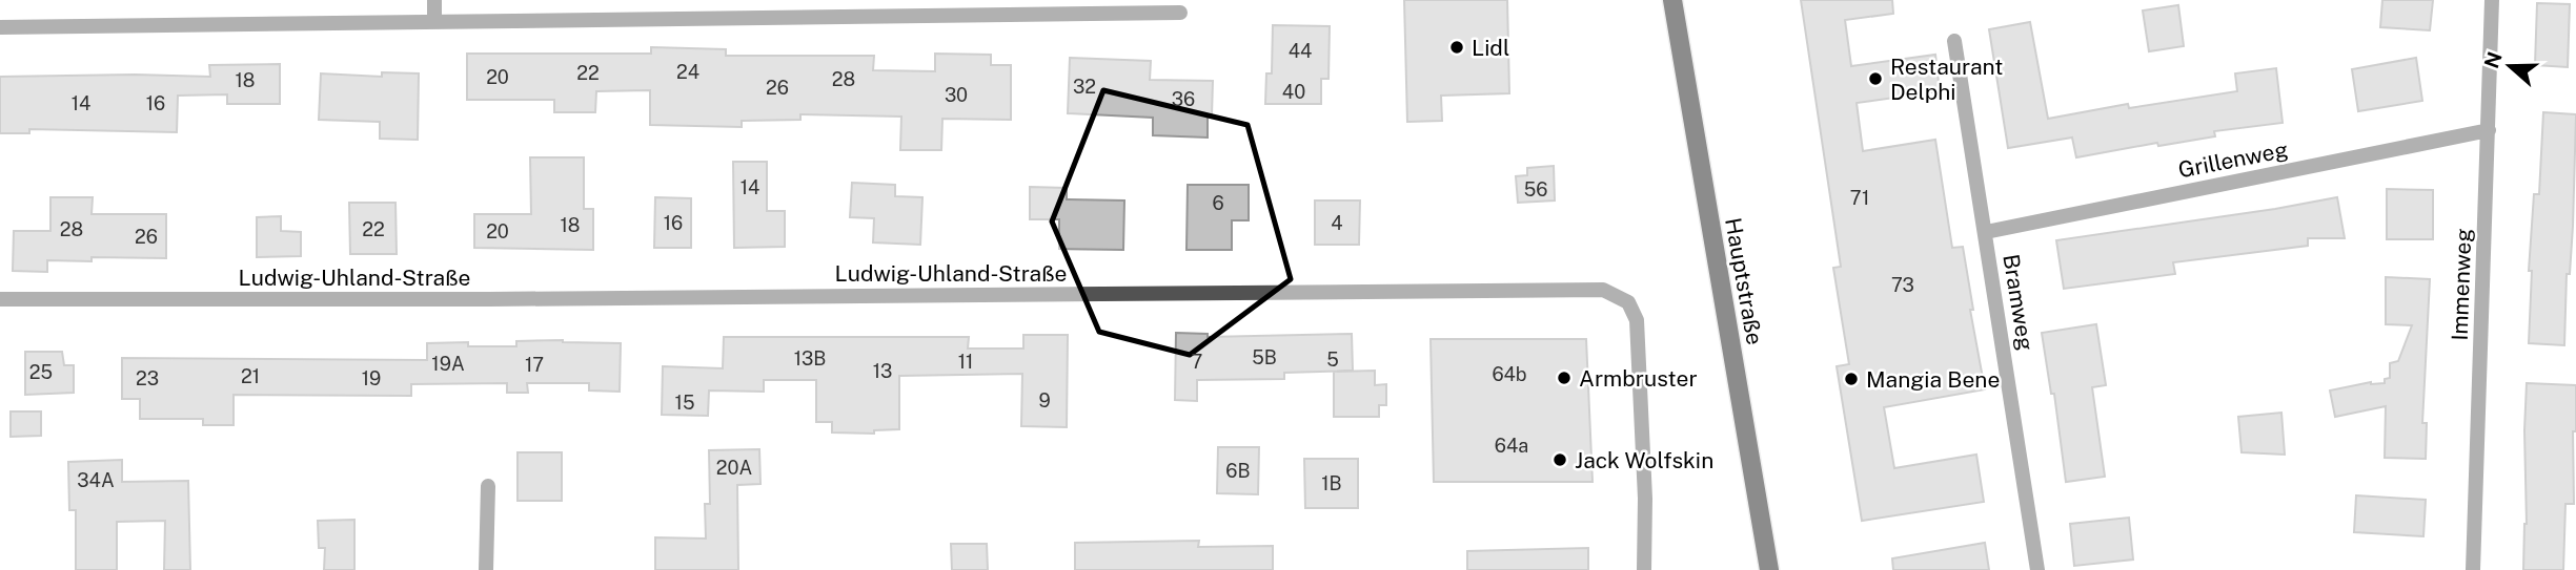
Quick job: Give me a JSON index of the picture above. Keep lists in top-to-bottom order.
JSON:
{
  "streets": {
    "main road": ["Hauptstraße"],
    "street": [
      "Grillenweg",
      "Ludwig-Uhland-Straße",
      "Immenweg",
      "Bramweg"
    ]
  },
  "crossings": [
    ["Grillenweg", "Immenweg"],
    ["Grillenweg", "Bramweg"]
  ],
  "places": [
    "Lidl",
    "Restaurant Delphi",
    "Armbruster",
    "Mangia Bene",
    "Jack Wolfskin"
  ],
  "house_numbers": [
    "44",
    "24",
    "22",
    "20",
    "28",
    "18",
    "32",
    "26",
    "40",
    "30",
    "36",
    "14",
    "16",
    "14",
    "56",
    "71",
    "6",
    "16",
    "4",
    "18",
    "28",
    "22",
    "20",
    "26",
    "73",
    "5B",
    "13B",
    "5",
    "11",
    "7",
    "19A",
    "17",
    "13",
    "25",
    "64b",
    "21",
    "23",
    "19",
    "9",
    "15",
    "64a",
    "20A",
    "6B",
    "34A",
    "1B"
  ],
  "north": "left"
}
